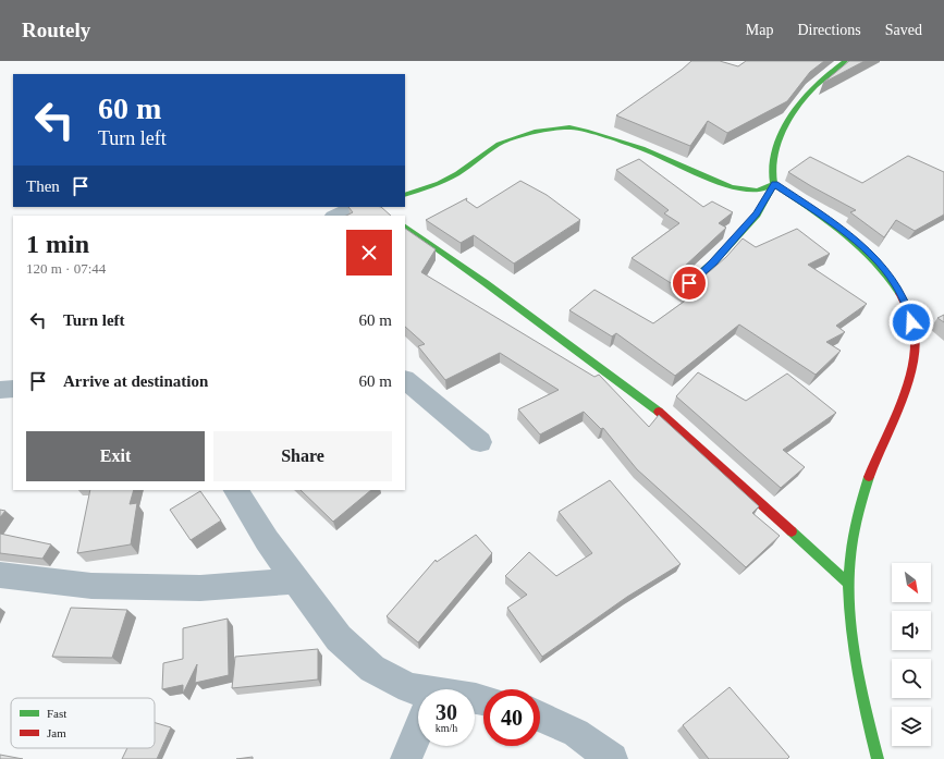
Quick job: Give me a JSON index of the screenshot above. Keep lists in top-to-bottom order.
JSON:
{
  "legend": ["Fast", "Jam"],
  "north": "bottom right",
  "page": {
    "header": "Routely",
    "nav": ["Map", "Directions", "Saved"],
    "turn": ["60 m", "Turn left"],
    "then": "Then",
    "heading": ["1 min", "120 m · 07:44"],
    "list": [
      {
        "name": "Turn left",
        "value": "60 m"
      },
      {
        "name": "Arrive at destination",
        "value": "60 m"
      }
    ],
    "buttons": ["Exit", "Share"],
    "speed": "30 km/h",
    "limit": "40"
  }
}
